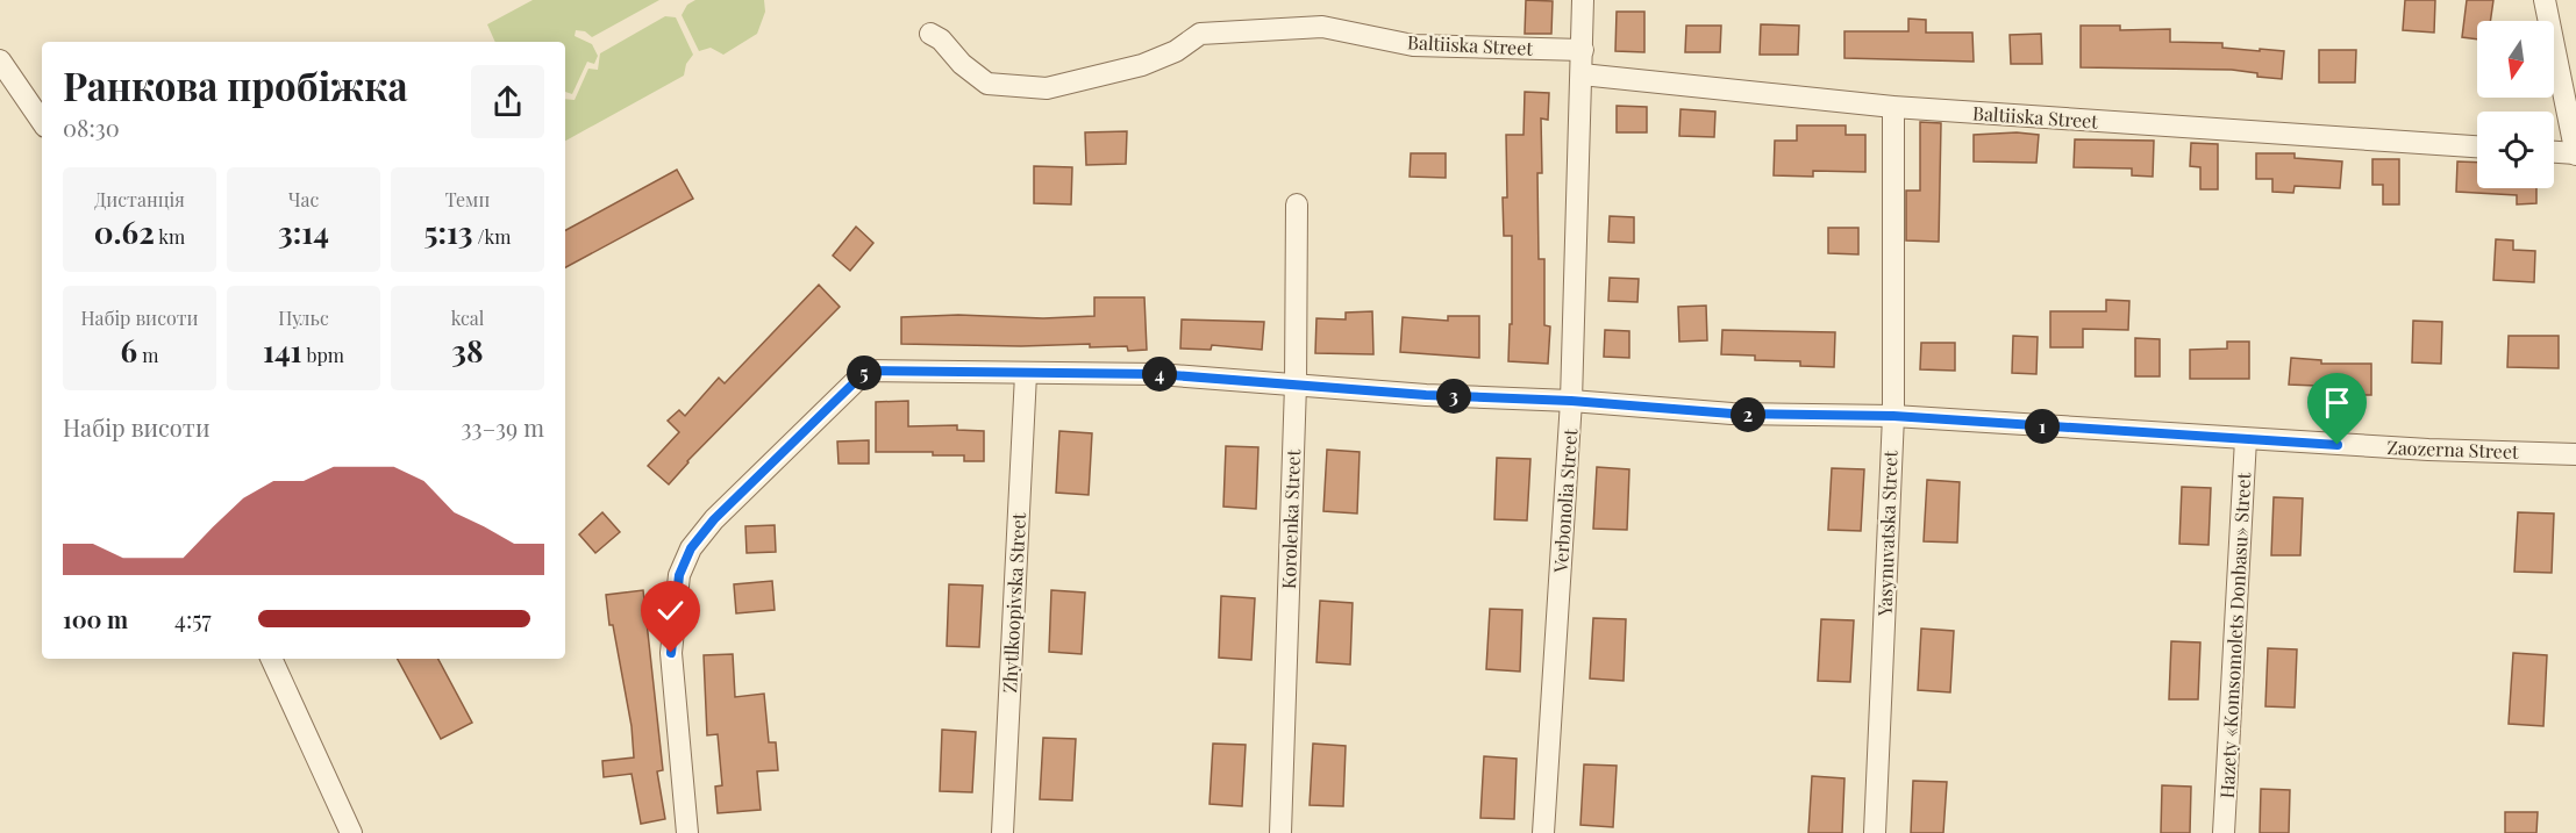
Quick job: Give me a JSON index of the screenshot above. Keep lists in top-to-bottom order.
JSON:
{
  "streets": {
    "street": [
      "Baltiiska Street",
      "Zaozerna Street",
      "Verbonolia Street",
      "Korolenka Street",
      "Yasynuvatska Street",
      "Zhytlkoopivska Street",
      "Hazety «Komsomolets Donbasu» Street"
    ]
  },
  "crossings": [
    ["Baltiiska Street", "Verbonolia Street"],
    ["Baltiiska Street", "Yasynuvatska Street"],
    ["Zaozerna Street", "Verbonolia Street"],
    ["Zaozerna Street", "Korolenka Street"],
    ["Zaozerna Street", "Yasynuvatska Street"],
    ["Zaozerna Street", "Zhytlkoopivska Street"],
    ["Zaozerna Street", "Hazety «Komsomolets Donbasu» Street"]
  ],
  "north": "bottom",
  "page": {
    "heading": ["Ранкова пробіжка", "08:30"],
    "stats": [
      ["Дистанція", "0.62 km"],
      ["Час", "3:14"],
      ["Темп", "5:13 /km"],
      ["Набір висоти", "6 m"],
      ["Пульс", "141 bpm"],
      ["kcal", "38"]
    ],
    "pins": [
      "5",
      "4",
      "3",
      "2",
      "1"
    ],
    "chart": ["Набір висоти", "33–39 m"],
    "list": [
      {
        "name": "100 m",
        "note": "4:57"
      }
    ]
  }
}
